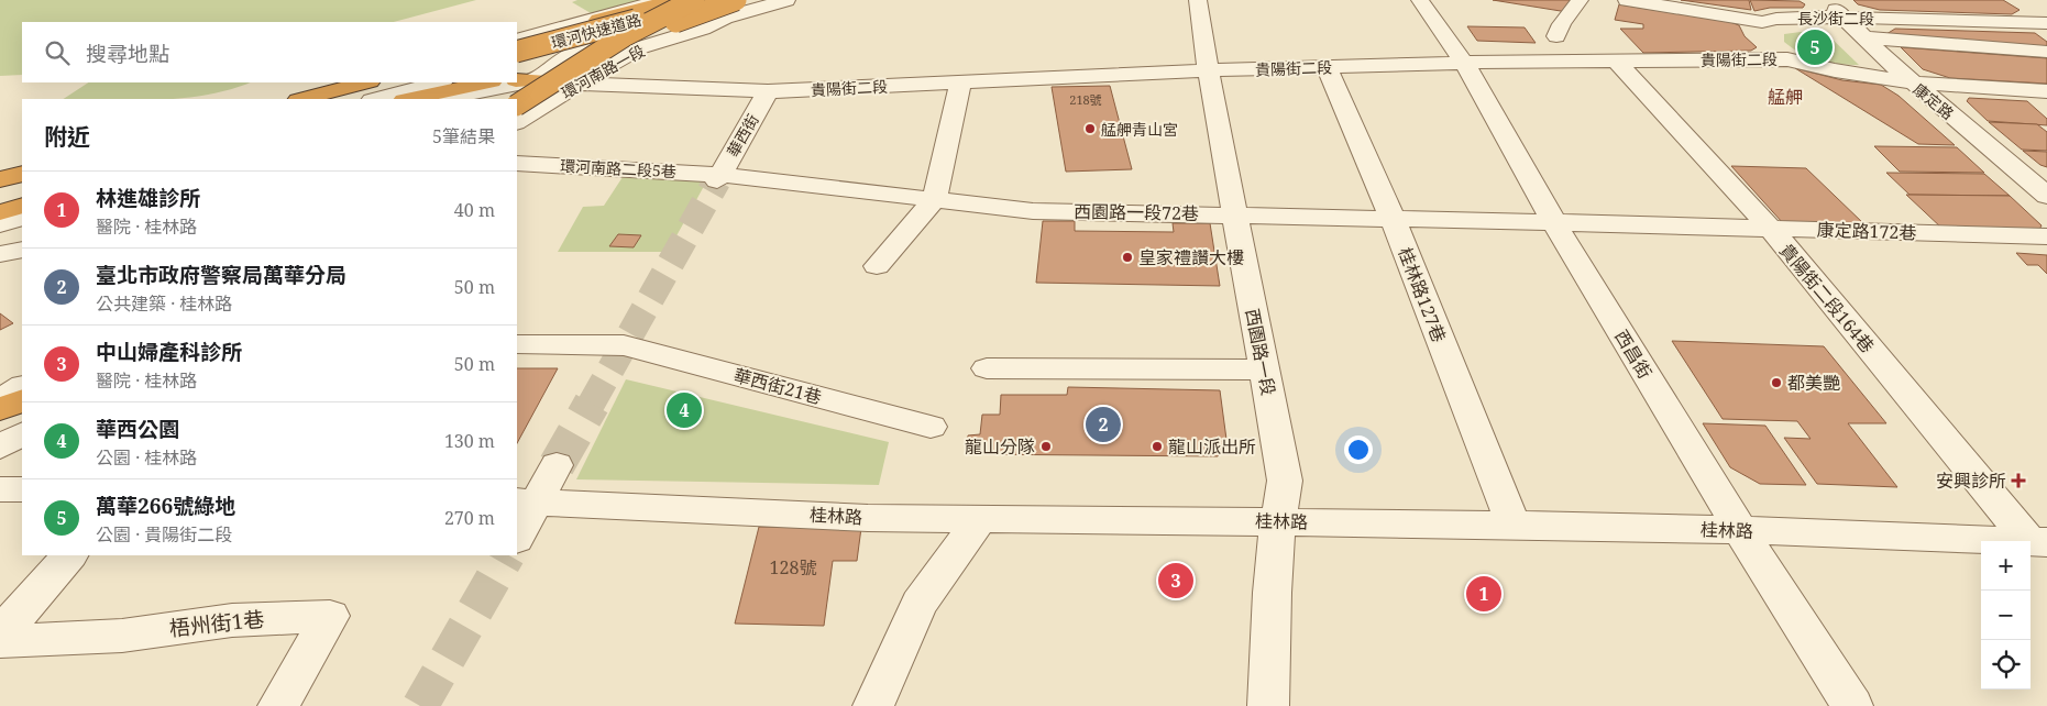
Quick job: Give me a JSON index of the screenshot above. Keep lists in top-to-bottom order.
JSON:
{
  "streets": {
    "highway": ["環河快速道路"],
    "street": [
      "長沙街二段",
      "貴陽街二段",
      "環河南路一段",
      "康定路",
      "華西街",
      "環河南路二段5巷",
      "西園路一段72巷",
      "康定路172巷",
      "桂林路127巷",
      "貴陽街二段164巷",
      "西園路一段",
      "西昌街",
      "華西街21巷",
      "桂林路",
      "梧州街1巷"
    ]
  },
  "crossings": [
    ["長沙街二段", "康定路"],
    ["貴陽街二段", "環河南路一段"],
    ["貴陽街二段", "康定路"],
    ["貴陽街二段", "華西街"],
    ["貴陽街二段", "桂林路127巷"],
    ["貴陽街二段", "貴陽街二段164巷"],
    ["貴陽街二段", "西園路一段"],
    ["貴陽街二段", "西昌街"],
    ["華西街", "環河南路二段5巷"],
    ["華西街", "西園路一段72巷"],
    ["環河南路二段5巷", "西園路一段72巷"],
    ["西園路一段72巷", "康定路172巷"],
    ["西園路一段72巷", "桂林路127巷"],
    ["西園路一段72巷", "西園路一段"],
    ["西園路一段72巷", "西昌街"],
    ["康定路172巷", "貴陽街二段164巷"],
    ["康定路172巷", "西昌街"],
    ["桂林路127巷", "桂林路"],
    ["貴陽街二段164巷", "桂林路"],
    ["西園路一段", "桂林路"],
    ["西昌街", "桂林路"]
  ],
  "districts": ["艋舺"],
  "places": {
    "other": [
      "艋舺青山宮",
      "皇家禮讚大樓",
      "都美艷",
      "龍山分隊",
      "龍山派出所"
    ],
    "health": ["安興診所"]
  },
  "house_numbers": ["218號", "128號"],
  "page": {
    "search": "搜尋地點",
    "pins": [
      "5",
      "4",
      "2",
      "3",
      "1"
    ],
    "heading": ["附近", "5筆結果"],
    "list": [
      {
        "mark": "1",
        "name": "林進雄診所",
        "note": "醫院 · 桂林路",
        "value": "40 m"
      },
      {
        "mark": "2",
        "name": "臺北市政府警察局萬華分局",
        "note": "公共建築 · 桂林路",
        "value": "50 m"
      },
      {
        "mark": "3",
        "name": "中山婦產科診所",
        "note": "醫院 · 桂林路",
        "value": "50 m"
      },
      {
        "mark": "4",
        "name": "華西公園",
        "note": "公園 · 桂林路",
        "value": "130 m"
      },
      {
        "mark": "5",
        "name": "萬華266號綠地",
        "note": "公園 · 貴陽街二段",
        "value": "270 m"
      }
    ],
    "map_buttons": ["+", "−"]
  }
}
